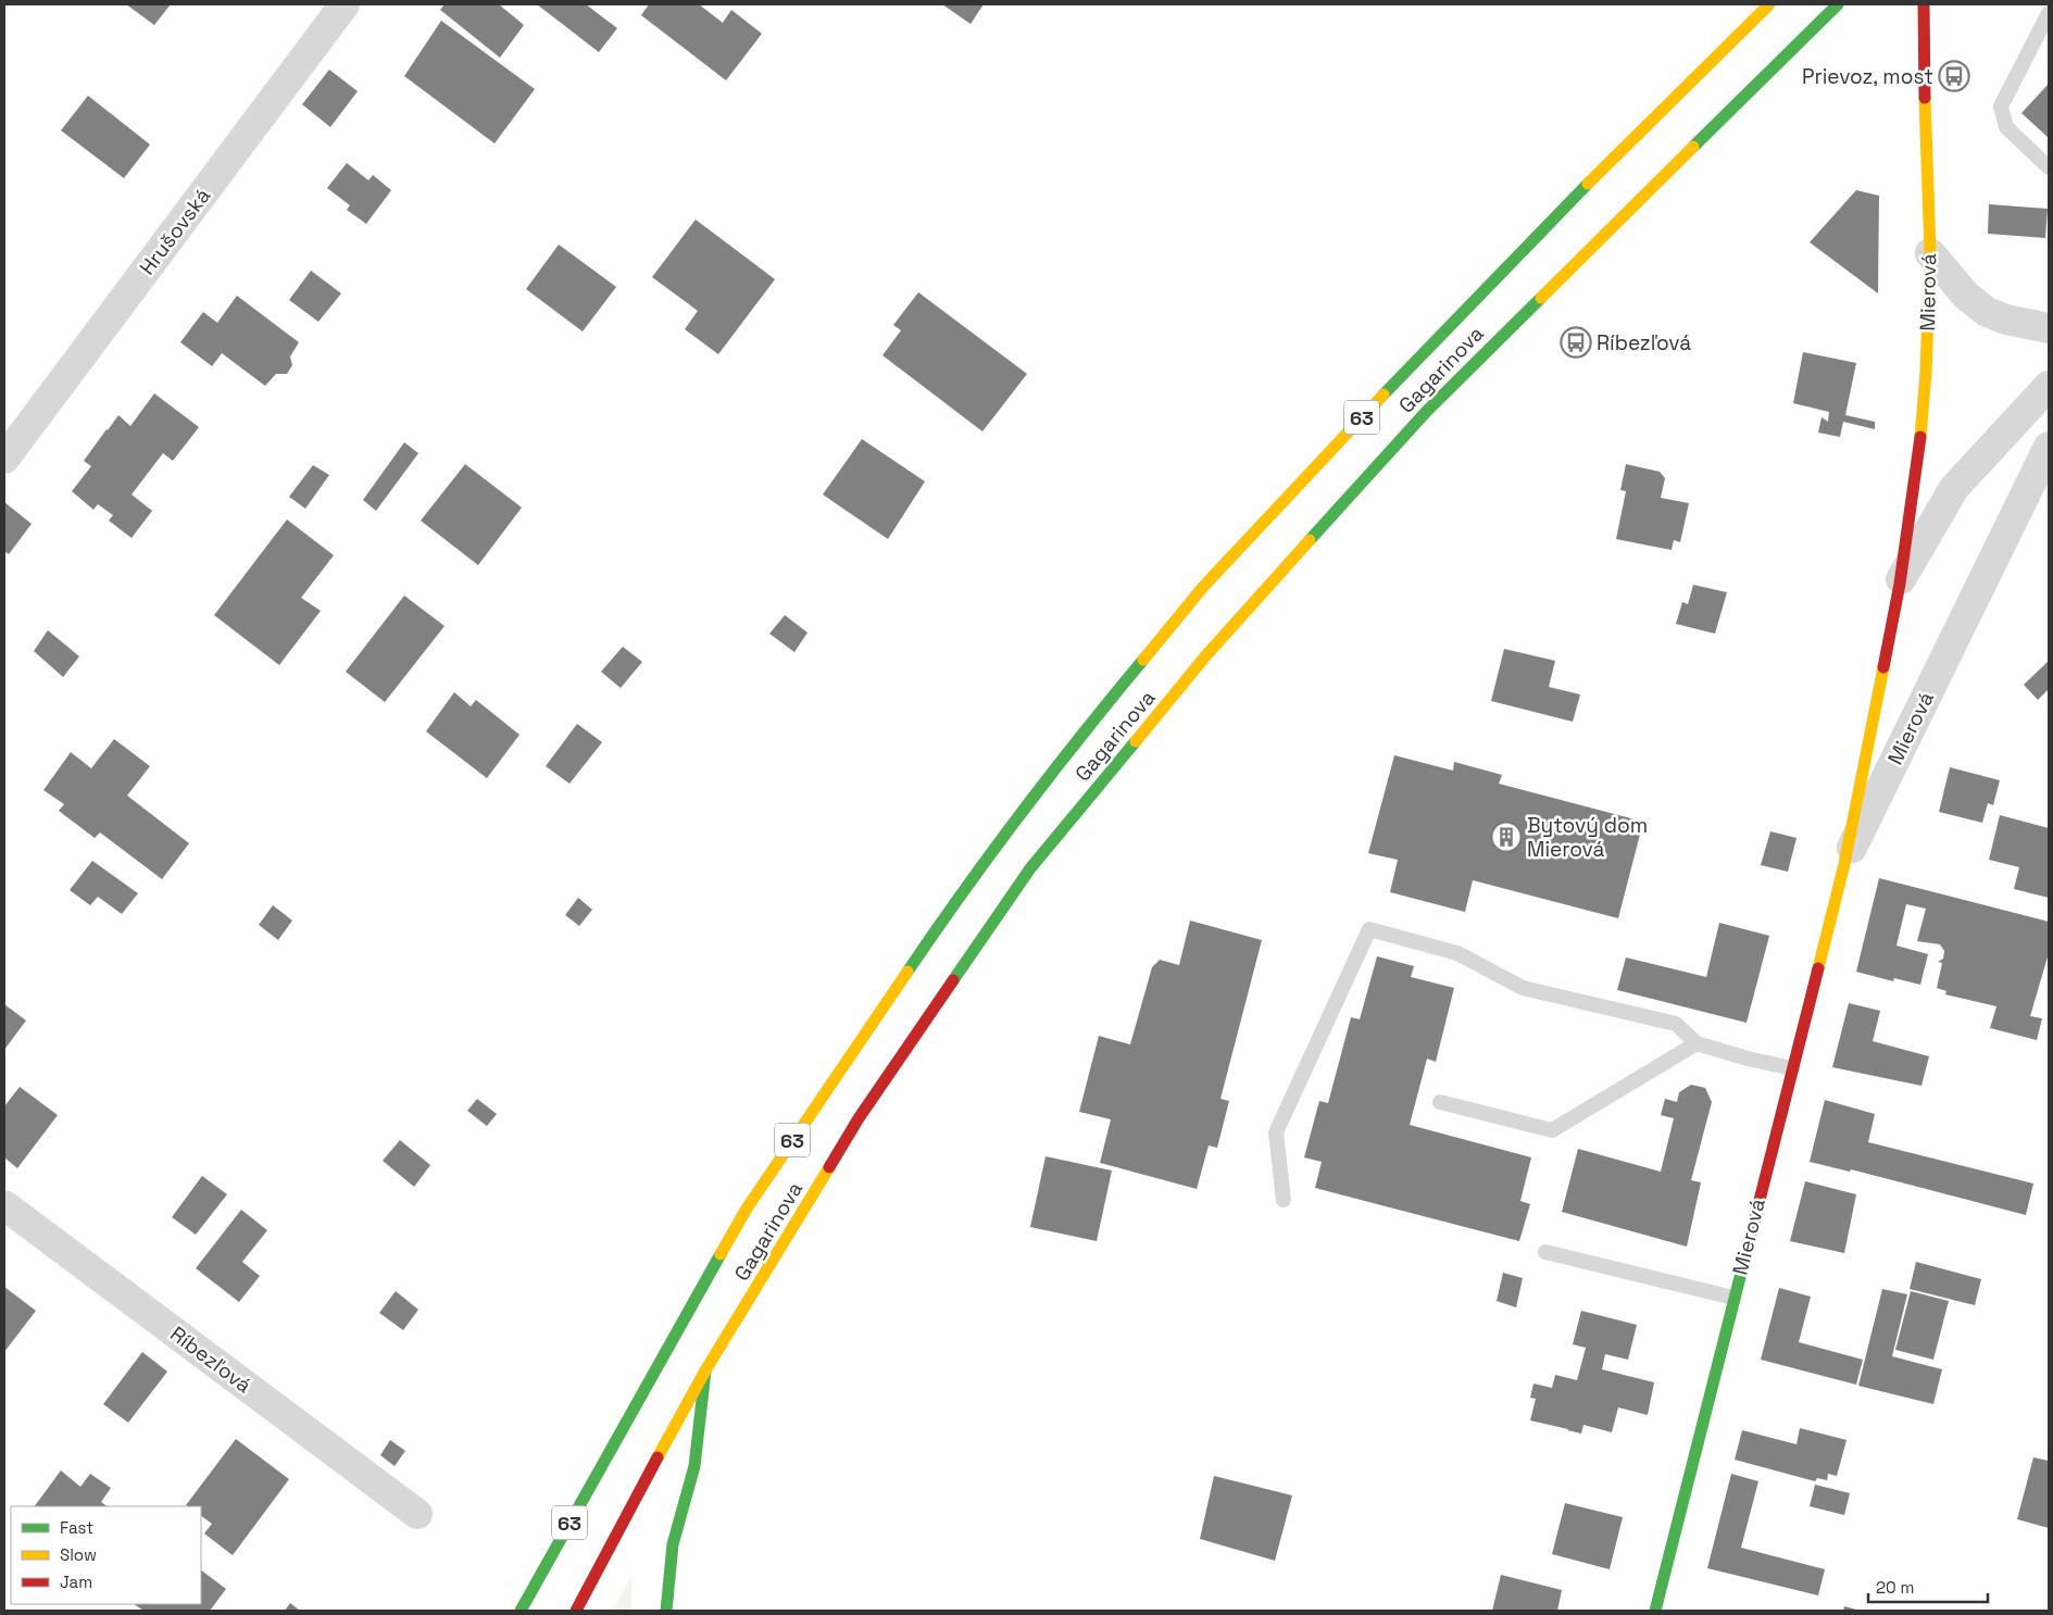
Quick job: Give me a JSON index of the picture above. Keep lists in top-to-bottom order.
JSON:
{
  "streets": {
    "main road": ["Mierová", "Gagarinova", "63"],
    "street": ["Hrušovská", "Ríbezľová"]
  },
  "places": {
    "bus stop": ["Prievoz, most", "Ríbezľová"],
    "building": ["Bytový dom Mierová"]
  },
  "legend": ["Fast", "Slow", "Jam"],
  "scale_bar": "20 m"
}
